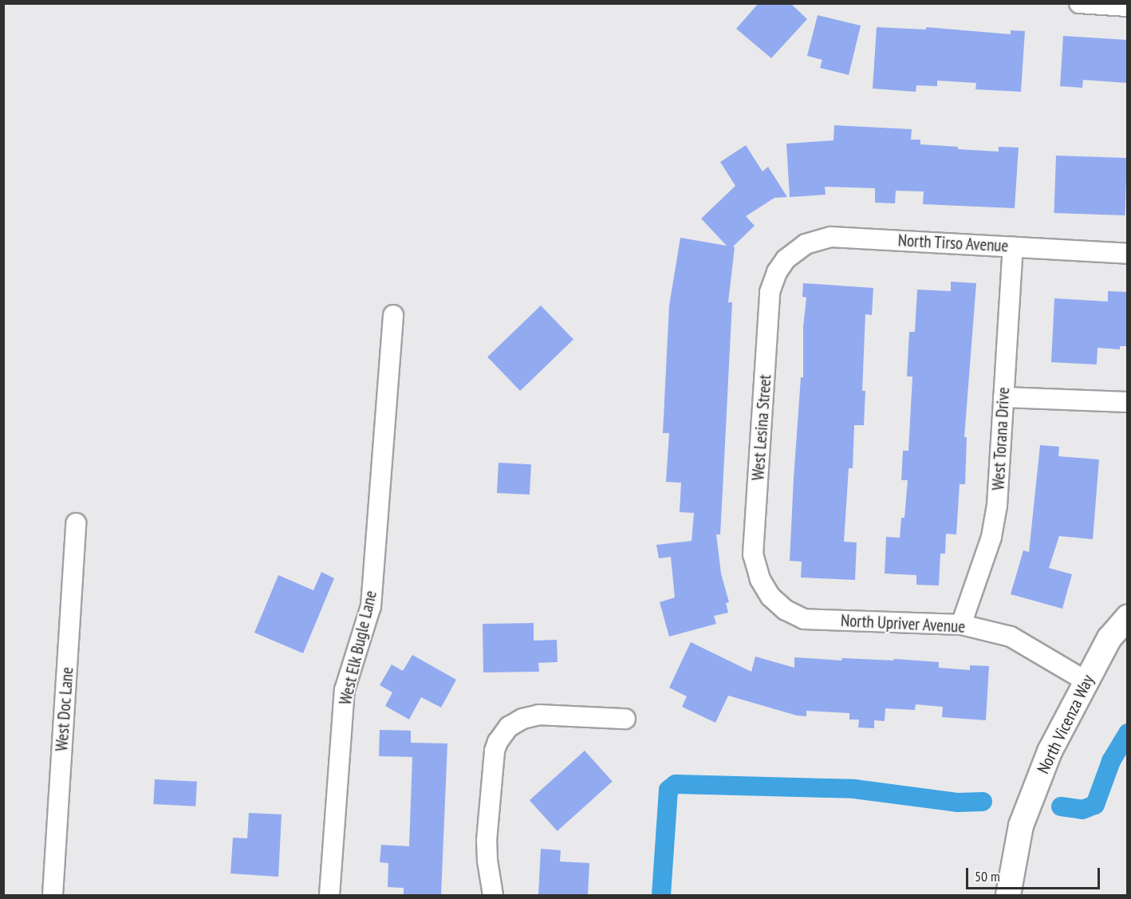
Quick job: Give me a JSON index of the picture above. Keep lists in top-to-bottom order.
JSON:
{
  "streets": {
    "street": [
      "North Tirso Avenue",
      "West Lesina Street",
      "West Torana Drive",
      "North Upriver Avenue",
      "West Elk Bugle Lane",
      "West Doc Lane",
      "North Vicenza Way"
    ]
  },
  "crossings": [
    ["North Tirso Avenue", "West Lesina Street"],
    ["North Tirso Avenue", "West Torana Drive"],
    ["West Lesina Street", "North Upriver Avenue"],
    ["West Torana Drive", "North Upriver Avenue"],
    ["North Upriver Avenue", "North Vicenza Way"]
  ],
  "scale_bar": "50 m"
}
